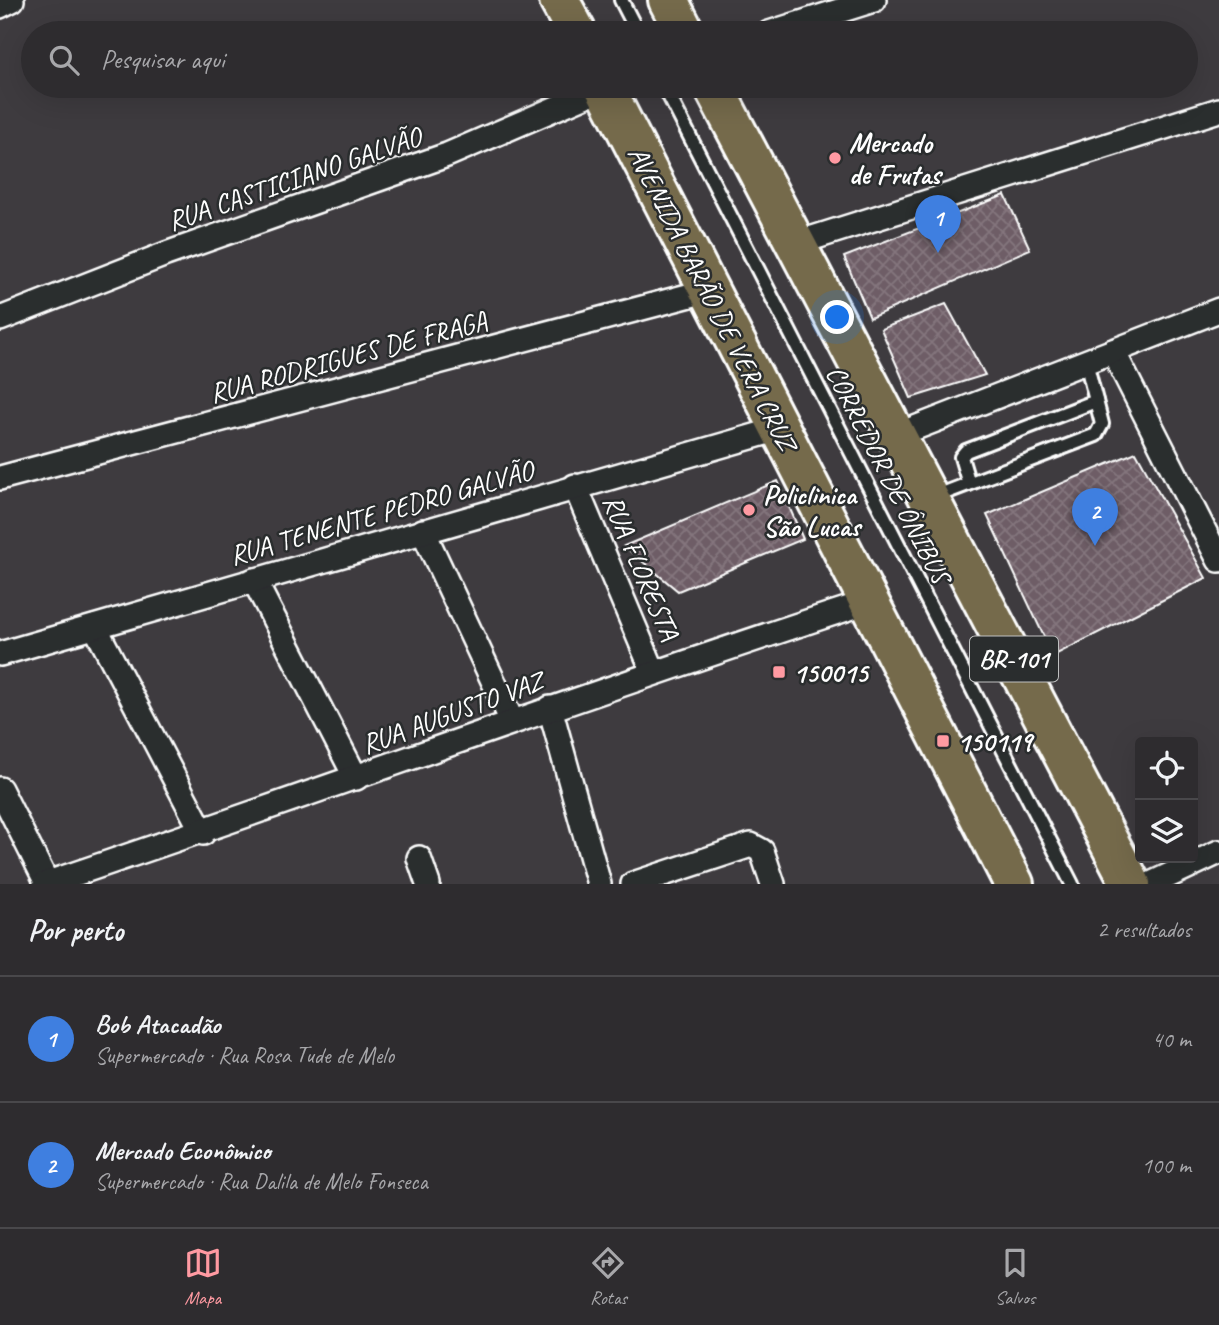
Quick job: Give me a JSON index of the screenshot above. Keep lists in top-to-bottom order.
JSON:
{
  "streets": {
    "highway": ["AVENIDA BARÃO DE VERA CRUZ", "BR-101"],
    "street": [
      "RUA CASTICIANO GALVÃO",
      "RUA RODRIGUES DE FRAGA",
      "RUA TENENTE PEDRO GALVÃO",
      "RUA FLORESTA",
      "RUA AUGUSTO VAZ"
    ],
    "lane": ["CORREDOR DE ÔNIBUS"]
  },
  "crossings": [
    ["AVENIDA BARÃO DE VERA CRUZ", "RUA RODRIGUES DE FRAGA"],
    ["AVENIDA BARÃO DE VERA CRUZ", "RUA TENENTE PEDRO GALVÃO"],
    ["AVENIDA BARÃO DE VERA CRUZ", "RUA AUGUSTO VAZ"],
    ["RUA TENENTE PEDRO GALVÃO", "RUA FLORESTA"],
    ["RUA FLORESTA", "RUA AUGUSTO VAZ"]
  ],
  "places": {
    "other": ["Mercado de Frutas", "Policlinica São Lucas"],
    "transit": ["150015", "150119"]
  },
  "page": {
    "search": "Pesquisar aqui",
    "pins": ["1", "2"],
    "heading": ["Por perto", "2 resultados"],
    "list": [
      {
        "mark": "1",
        "name": "Bob Atacadão",
        "note": "Supermercado · Rua Rosa Tude de Melo",
        "value": "40 m"
      },
      {
        "mark": "2",
        "name": "Mercado Econômico",
        "note": "Supermercado · Rua Dalila de Melo Fonseca",
        "value": "100 m"
      }
    ],
    "nav": ["Mapa", "Rotas", "Salvos"]
  }
}
